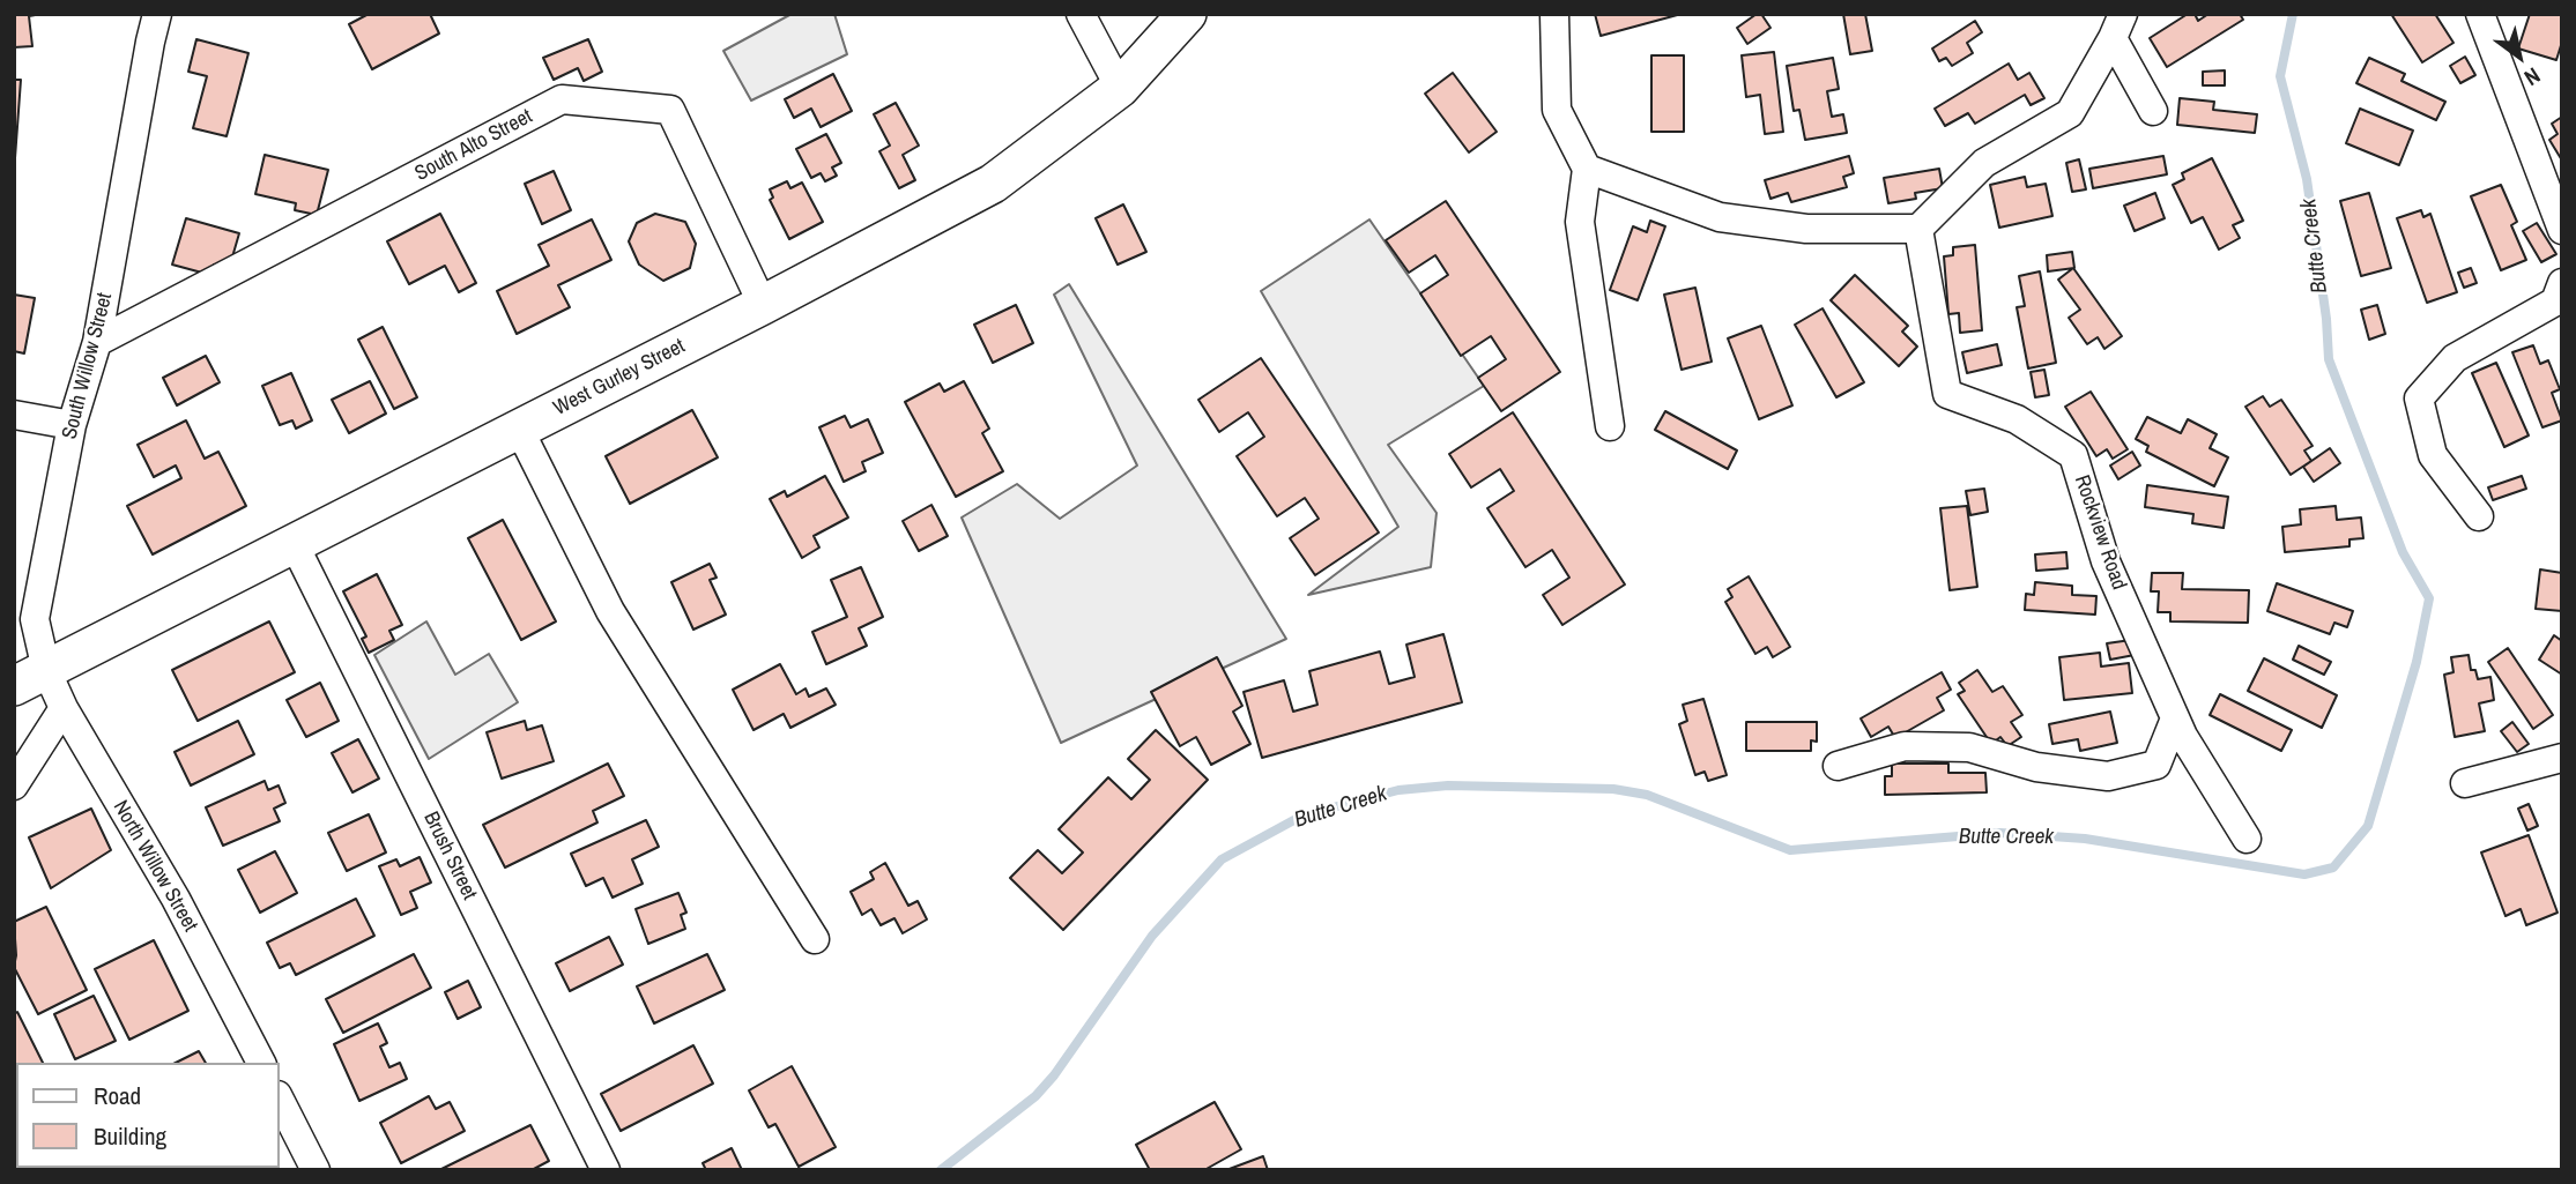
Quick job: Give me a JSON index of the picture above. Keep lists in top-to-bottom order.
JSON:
{
  "streets": {
    "main road": ["West Gurley Street"],
    "street": [
      "South Alto Street",
      "South Willow Street",
      "Rockview Road",
      "Brush Street",
      "North Willow Street"
    ]
  },
  "crossings": [
    ["South Alto Street", "South Willow Street"],
    ["South Alto Street", "West Gurley Street"],
    ["South Willow Street", "West Gurley Street"],
    ["South Willow Street", "North Willow Street"],
    ["West Gurley Street", "Brush Street"],
    ["West Gurley Street", "North Willow Street"]
  ],
  "water": ["Butte Creek"],
  "legend": ["Road", "Building"],
  "north": "bottom right"
}
